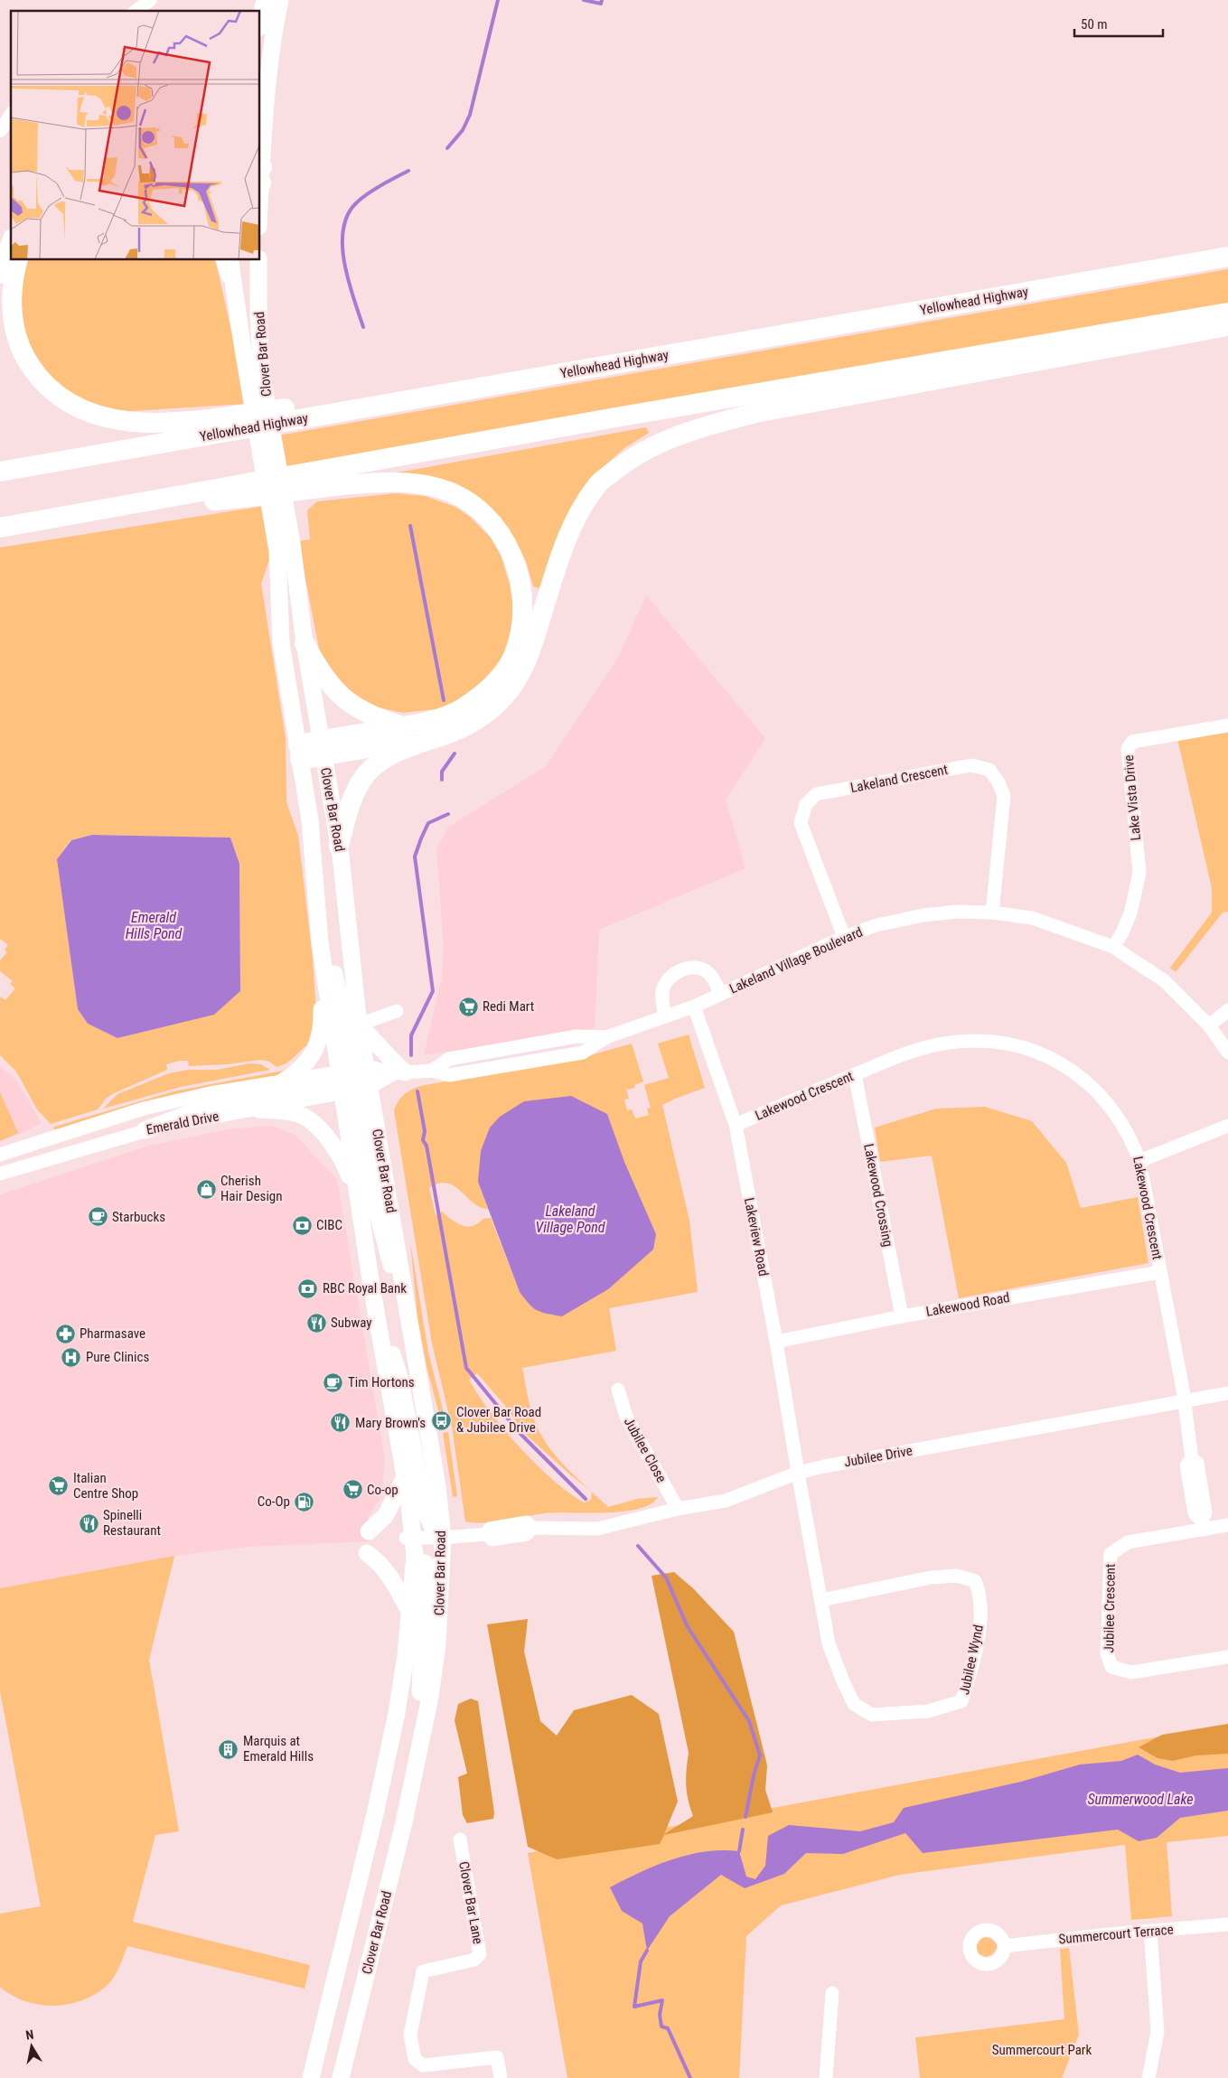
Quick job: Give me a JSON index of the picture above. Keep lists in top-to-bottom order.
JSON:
{
  "streets": {
    "highway": ["Yellowhead Highway"],
    "main road": ["Clover Bar Road"],
    "street": [
      "Lakeland Crescent",
      "Lake Vista Drive",
      "Lakeland Village Boulevard",
      "Lakewood Crescent",
      "Emerald Drive",
      "Lakewood Crossing",
      "Lakeview Road",
      "Lakewood Road",
      "Jubilee Close",
      "Jubilee Drive",
      "Jubilee Crescent",
      "Jubilee Wynd",
      "Clover Bar Lane",
      "Summercourt Terrace"
    ]
  },
  "crossings": [
    ["Clover Bar Road", "Lakeland Village Boulevard"],
    ["Clover Bar Road", "Emerald Drive"],
    ["Clover Bar Road", "Jubilee Drive"],
    ["Lakeland Crescent", "Lakeland Village Boulevard"],
    ["Lake Vista Drive", "Lakeland Village Boulevard"],
    ["Lakeland Village Boulevard", "Emerald Drive"],
    ["Lakeland Village Boulevard", "Lakeview Road"],
    ["Lakewood Crescent", "Lakewood Crossing"],
    ["Lakewood Crescent", "Lakeview Road"],
    ["Lakewood Crescent", "Lakewood Road"],
    ["Lakewood Crescent", "Jubilee Drive"],
    ["Lakewood Crossing", "Lakewood Road"],
    ["Lakeview Road", "Lakewood Road"],
    ["Lakeview Road", "Jubilee Drive"],
    ["Lakeview Road", "Jubilee Wynd"],
    ["Jubilee Close", "Jubilee Drive"],
    ["Jubilee Drive", "Jubilee Wynd"]
  ],
  "water": ["Emerald Hills Pond", "Lakeland Village Pond", "Summerwood Lake"],
  "parks": ["Summercourt Park"],
  "places": {
    "supermarket": ["Redi Mart", "Italian Centre Shop", "Co-op"],
    "shop": ["Cherish Hair Design"],
    "cafe": ["Starbucks", "Tim Hortons"],
    "bank": ["CIBC", "RBC Royal Bank"],
    "restaurant": ["Subway", "Mary Brown's", "Spinelli Restaurant"],
    "pharmacy": ["Pharmasave"],
    "hospital": ["Pure Clinics"],
    "bus stop": ["Clover Bar Road & Jubilee Drive"],
    "fuel station": ["Co-Op"],
    "building": ["Marquis at Emerald Hills"]
  },
  "scale_bar": "50 m",
  "north": "top"
}
